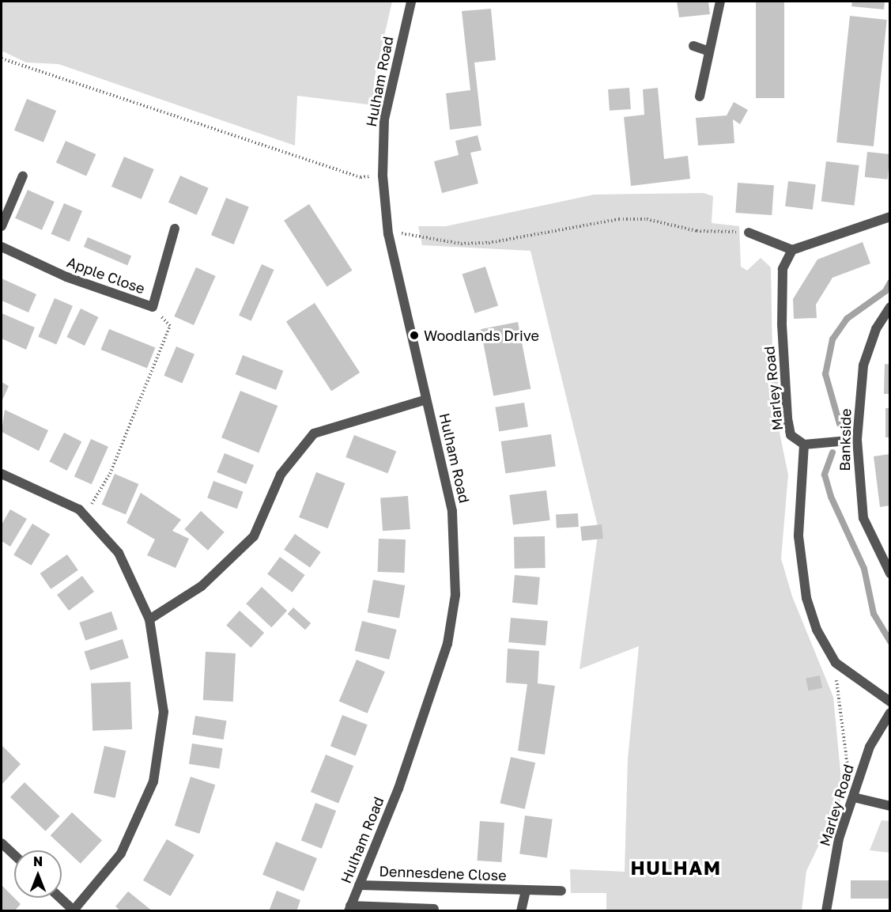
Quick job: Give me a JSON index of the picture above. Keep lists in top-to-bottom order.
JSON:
{
  "streets": {
    "street": [
      "Hulham Road",
      "Apple Close",
      "Marley Road",
      "Bankside",
      "Dennesdene Close"
    ]
  },
  "crossings": [
    ["Hulham Road", "Dennesdene Close"]
  ],
  "districts": ["HULHAM"],
  "places": ["Woodlands Drive"],
  "north": "top"
}
